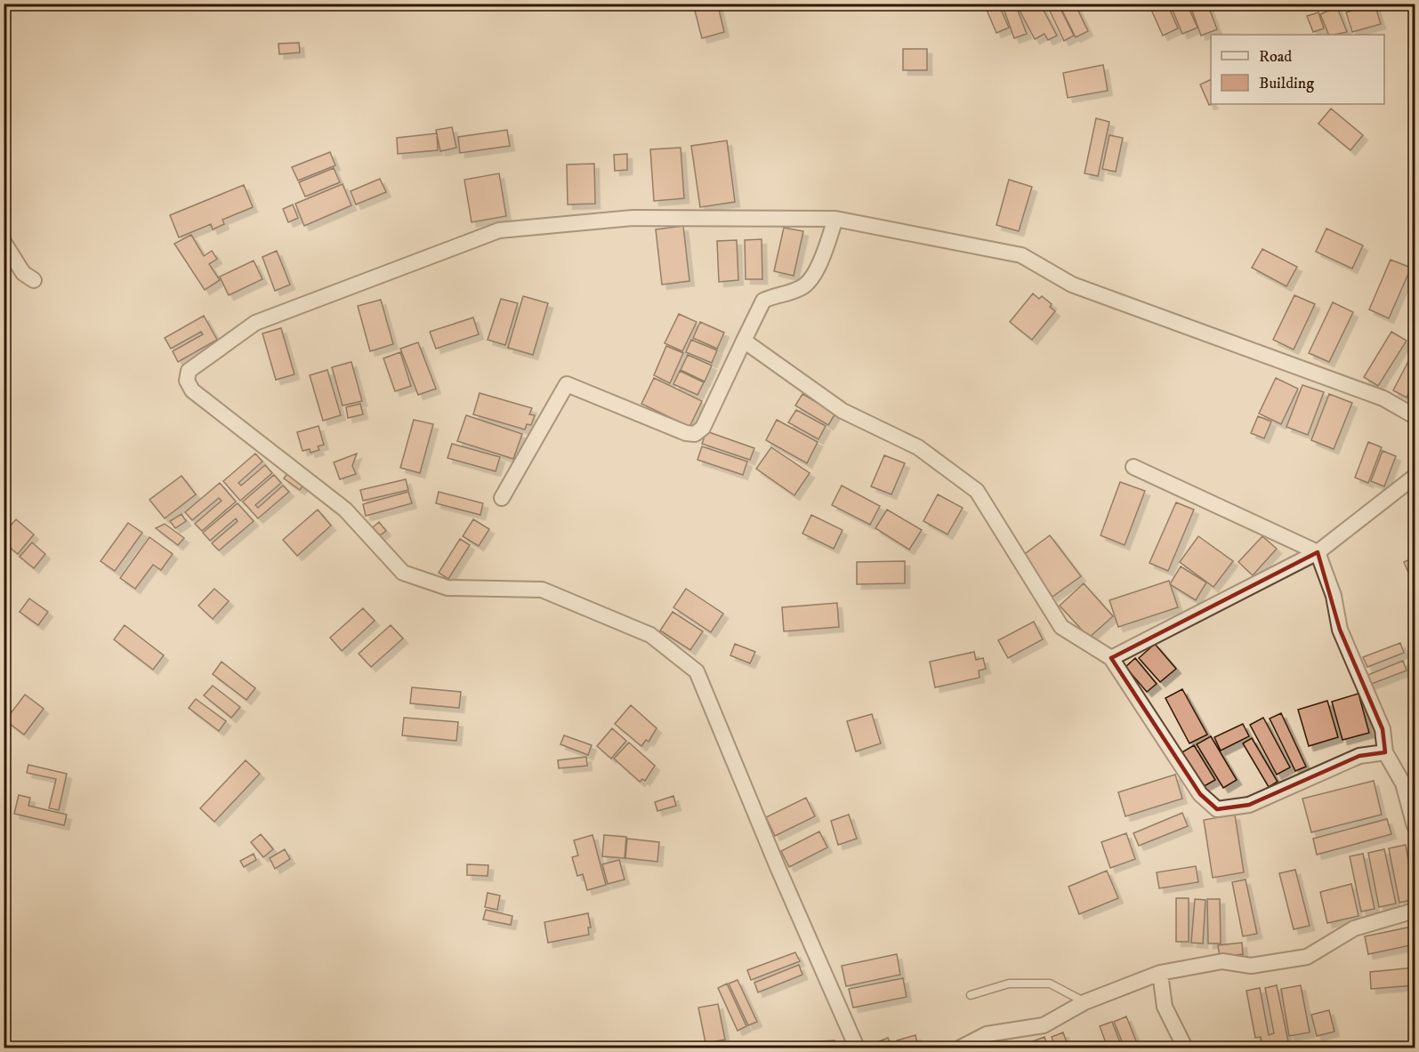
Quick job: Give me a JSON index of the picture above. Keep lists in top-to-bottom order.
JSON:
{
  "legend": ["Road", "Building"]
}
